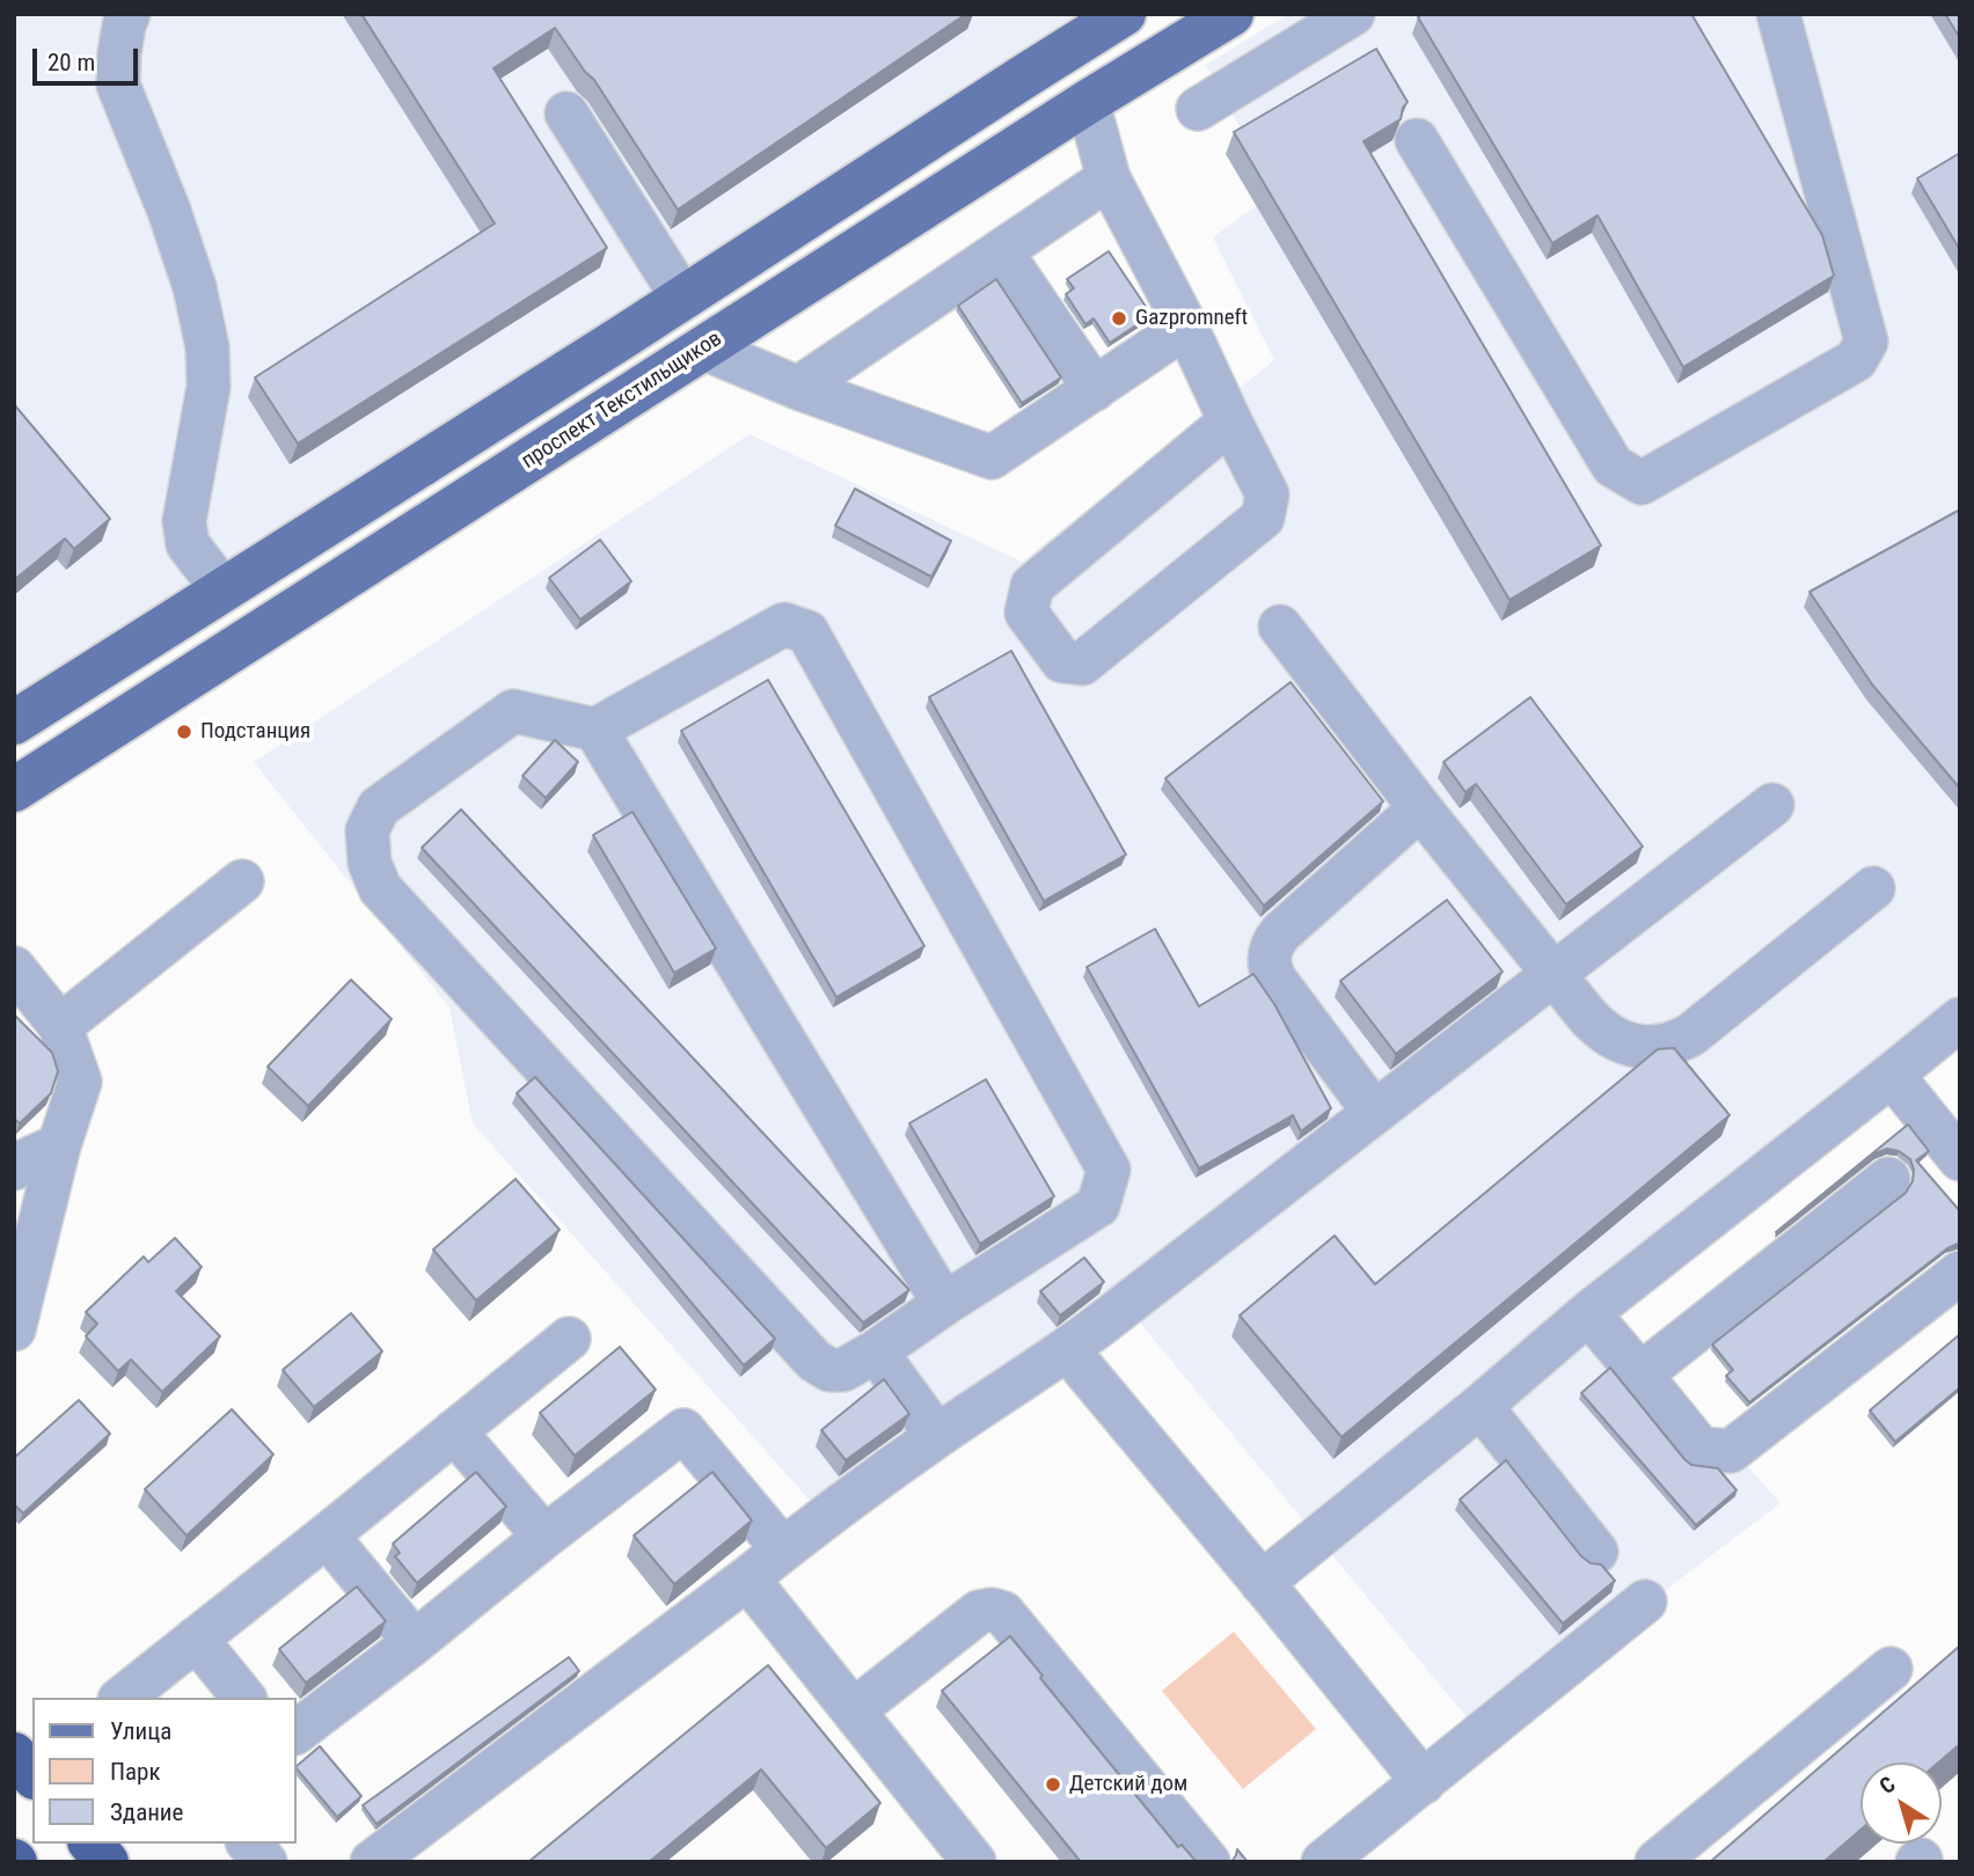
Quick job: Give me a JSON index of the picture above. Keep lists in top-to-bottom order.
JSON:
{
  "streets": {
    "main road": ["проспект Текстильщиков"]
  },
  "places": ["Gazpromneft", "Подстанция", "Детский дом"],
  "legend": ["Улица", "Парк", "Здание"],
  "scale_bar": "20 m",
  "north": "top left"
}
